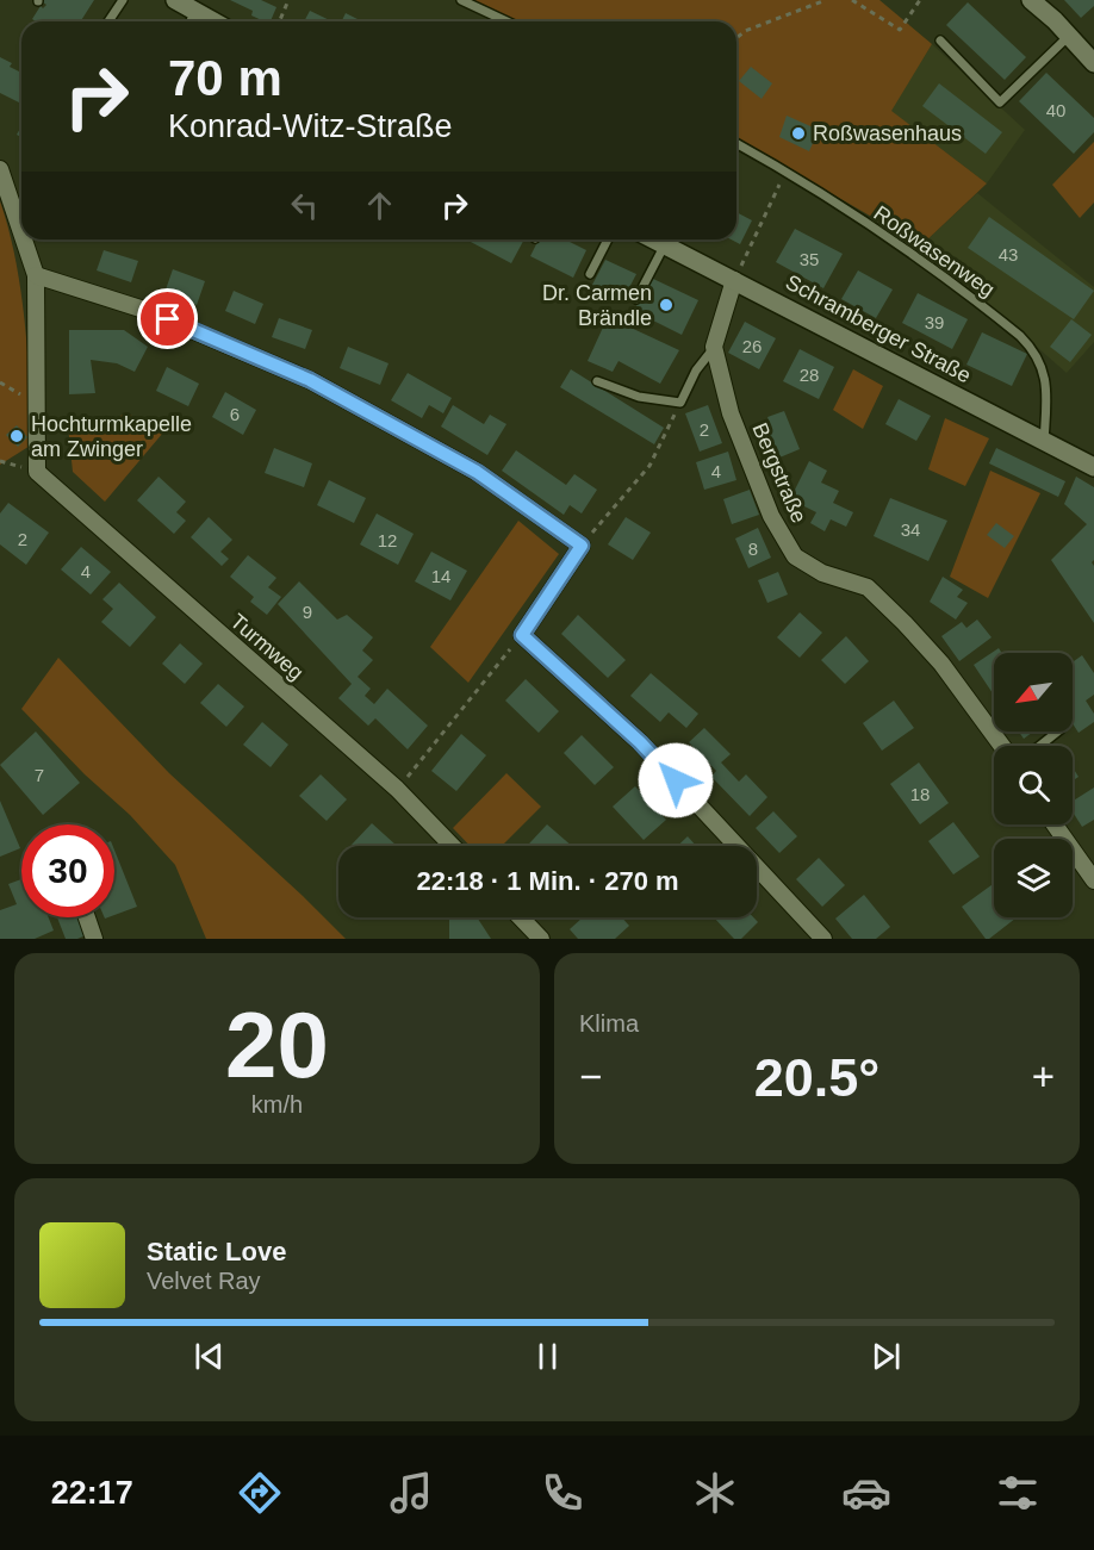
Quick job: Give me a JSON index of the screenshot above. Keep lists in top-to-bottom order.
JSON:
{
  "streets": {
    "street": ["Schramberger Straße", "Bergstraße", "Turmweg"],
    "lane": ["Roßwasenweg"]
  },
  "crossings": [
    ["Roßwasenweg", "Schramberger Straße"]
  ],
  "places": ["Roßwasenhaus", "Dr. Carmen Brändle", "Hochturmkapelle am Zwinger"],
  "house_numbers": [
    "40",
    "43",
    "35",
    "39",
    "26",
    "28",
    "6",
    "2",
    "4",
    "34",
    "2",
    "12",
    "8",
    "4",
    "14",
    "9",
    "7",
    "18"
  ],
  "north": "bottom left",
  "page": {
    "turn": ["70 m", "Konrad-Witz-Straße"],
    "limit": "30",
    "trip": "22:18 · 1 Min. · 270 m",
    "tile": [
      ["20", "km/h"],
      "Klima"
    ],
    "heat": ["−", "20.5°", "+"],
    "song": ["Static Love", "Velvet Ray"],
    "tabs": "22:17"
  }
}
